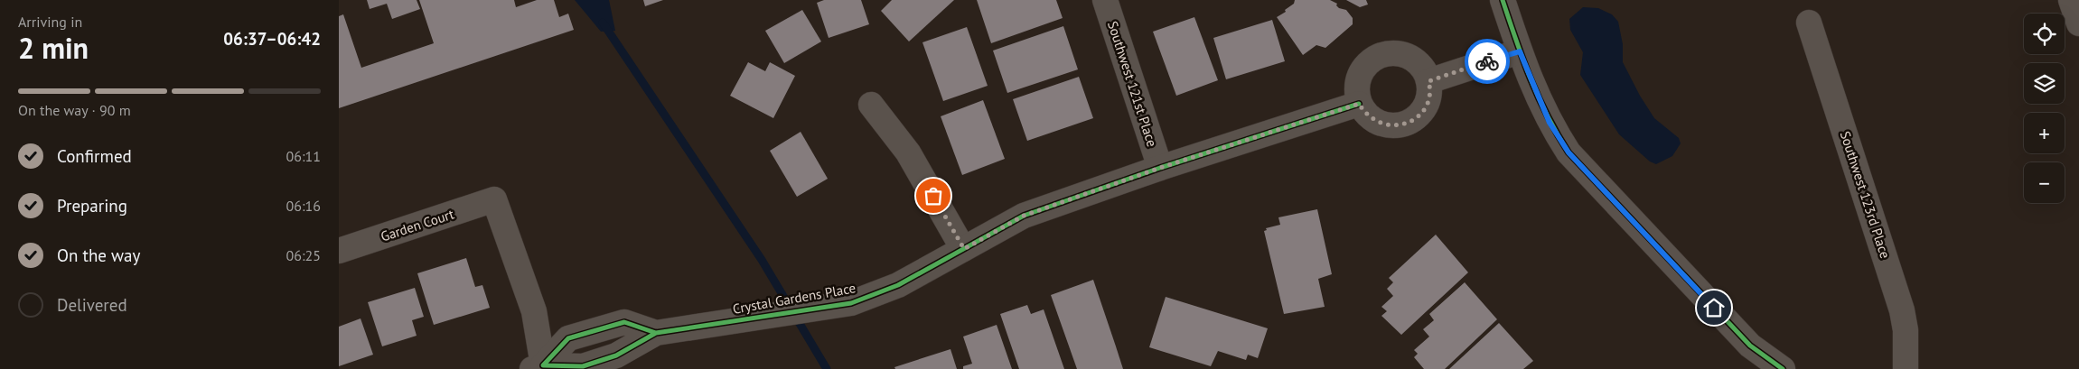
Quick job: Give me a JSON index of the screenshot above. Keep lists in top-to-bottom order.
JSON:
{
  "streets": {
    "street": [
      "Southwest 121st Place",
      "Southwest 123rd Place",
      "Garden Court",
      "Crystal Gardens Place"
    ]
  },
  "crossings": [
    ["Southwest 121st Place", "Crystal Gardens Place"],
    ["Garden Court", "Crystal Gardens Place"]
  ],
  "page": {
    "heading": ["2 min", "Arriving in", "06:37–06:42"],
    "map_buttons": ["+", "−"],
    "bar": "On the way · 90 m",
    "list": [
      ["Confirmed", "06:11"],
      ["Preparing", "06:16"],
      ["On the way", "06:25"],
      "Delivered"
    ]
  }
}
